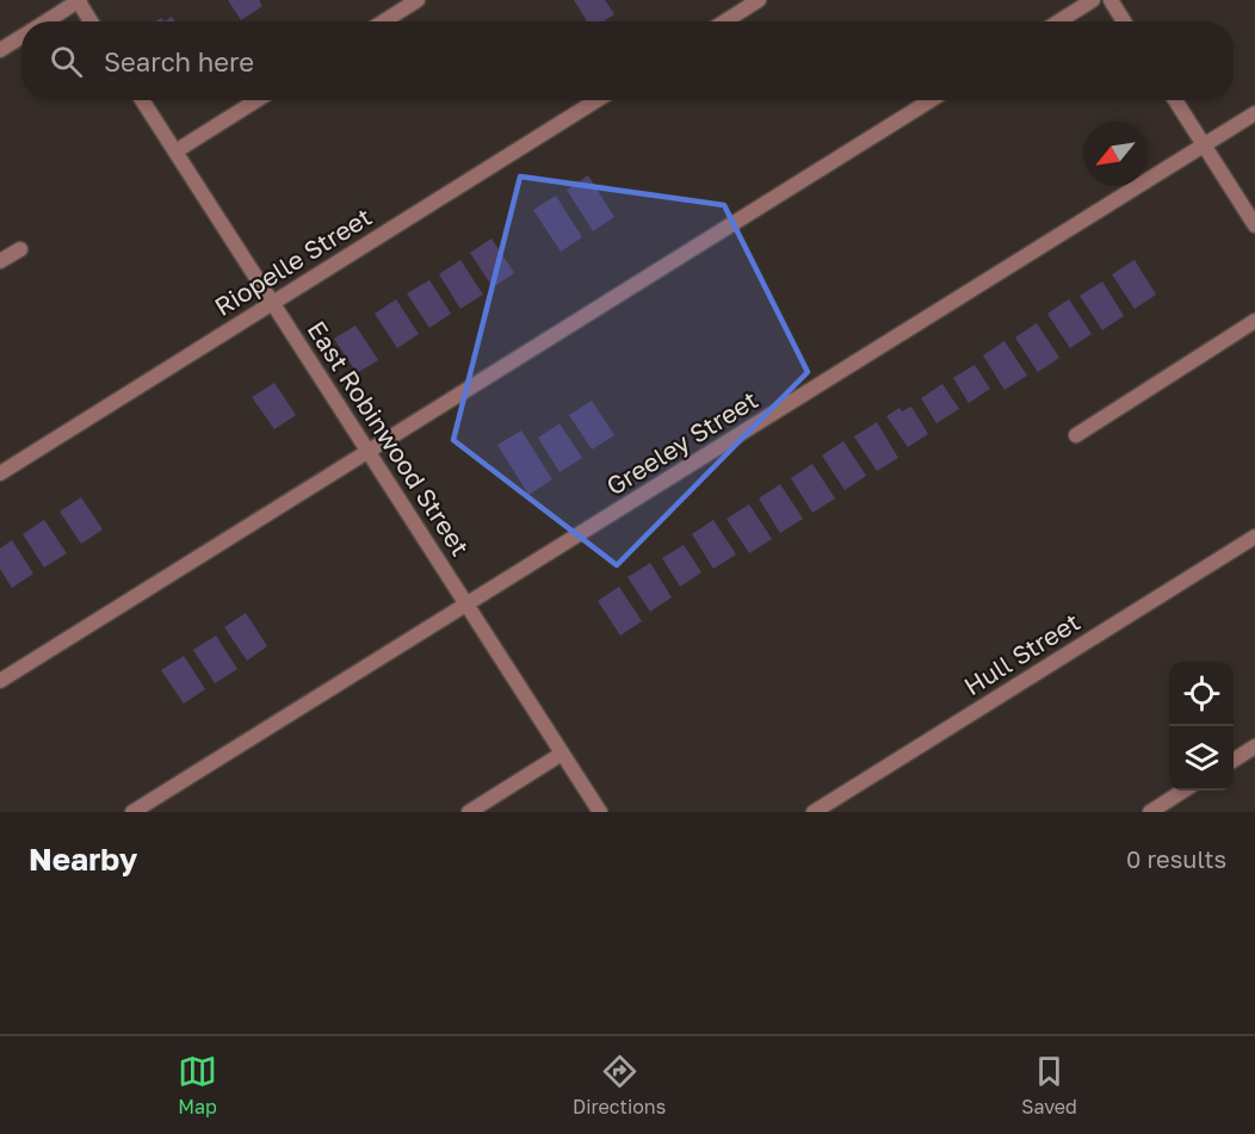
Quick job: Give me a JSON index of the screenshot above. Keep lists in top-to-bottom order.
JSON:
{
  "streets": {
    "street": [
      "Riopelle Street",
      "East Robinwood Street",
      "Greeley Street",
      "Hull Street"
    ]
  },
  "crossings": [
    ["Riopelle Street", "East Robinwood Street"],
    ["East Robinwood Street", "Greeley Street"]
  ],
  "north": "bottom left",
  "page": {
    "search": "Search here",
    "heading": ["Nearby", "0 results"],
    "nav": ["Map", "Directions", "Saved"]
  }
}
